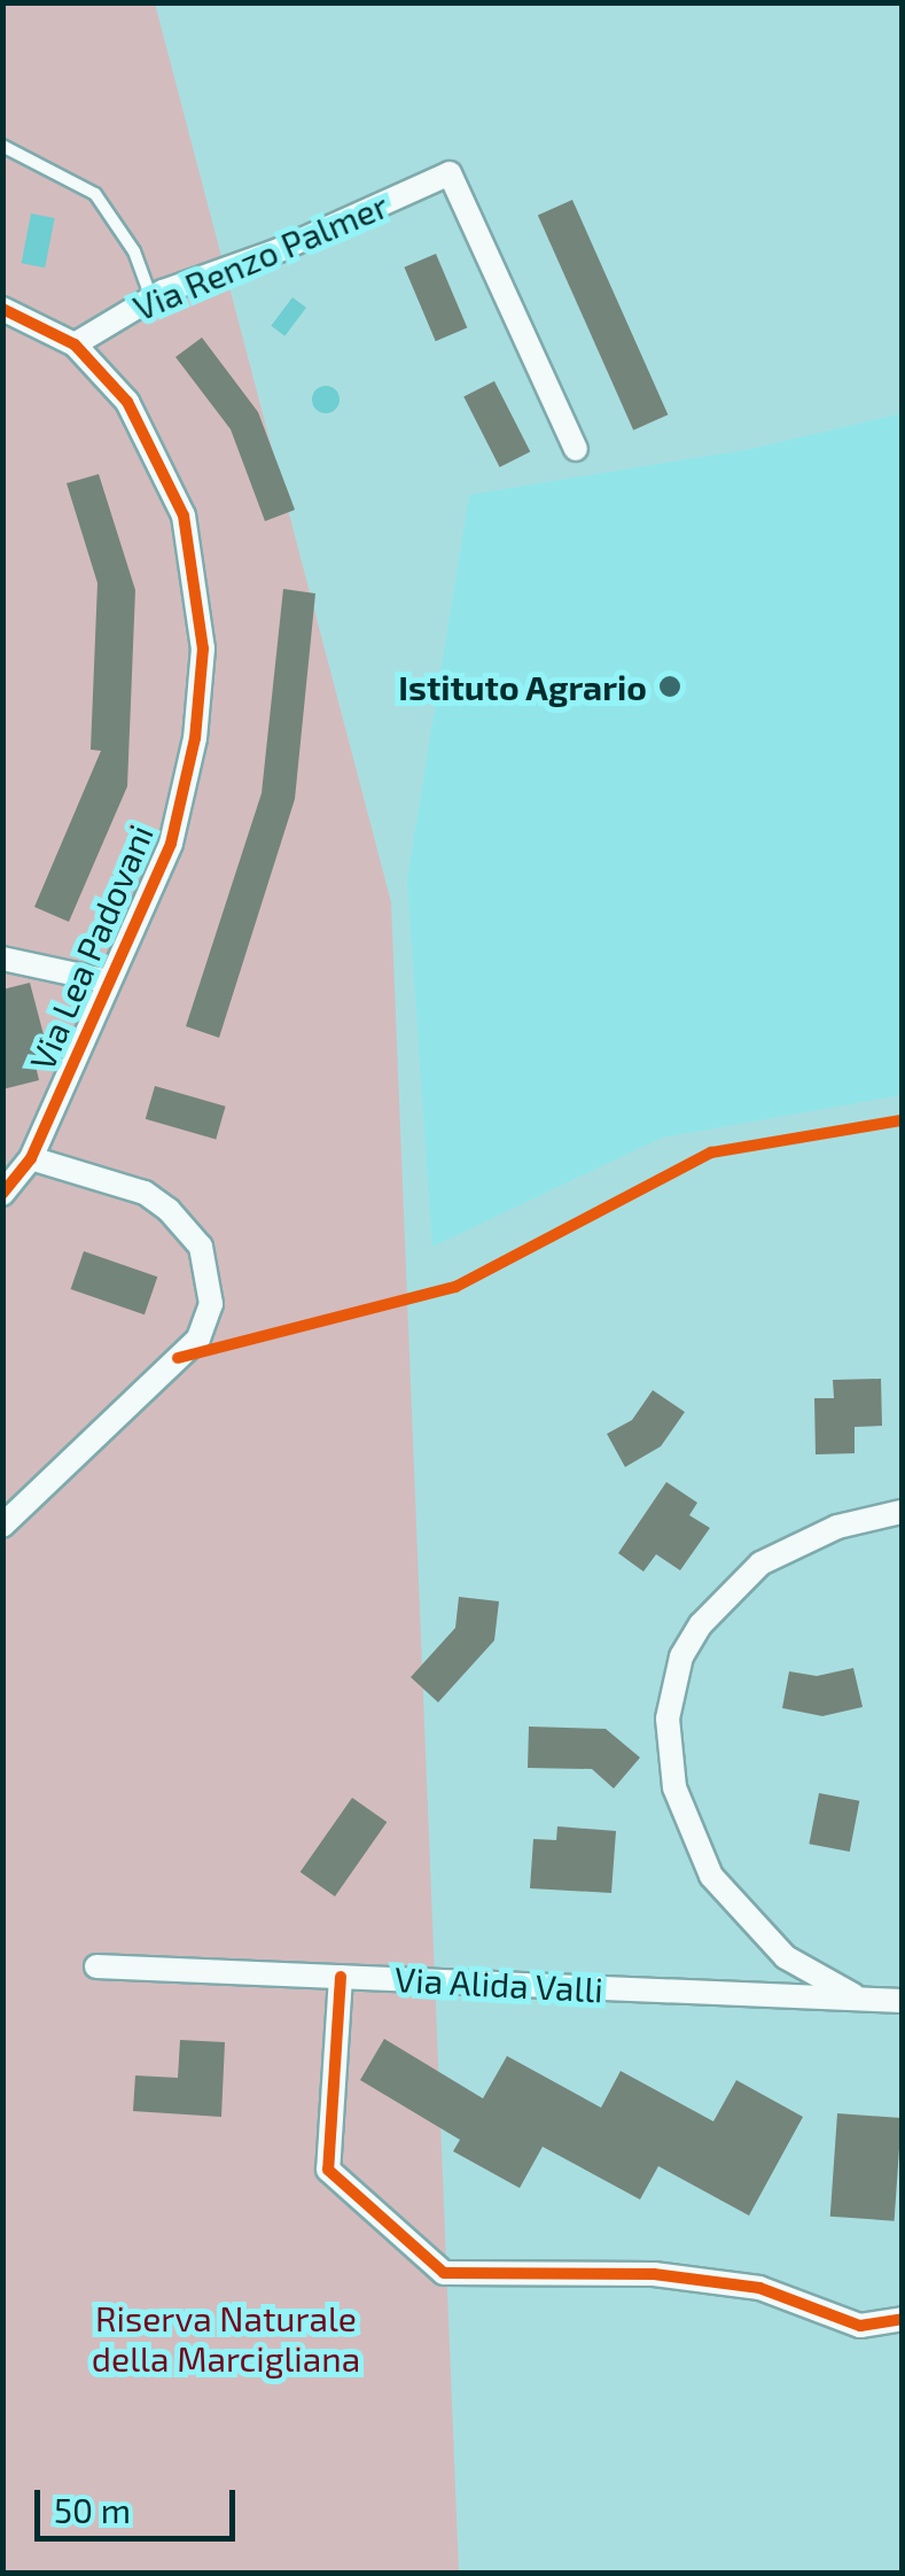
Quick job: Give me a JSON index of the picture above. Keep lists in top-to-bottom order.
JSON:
{
  "streets": {
    "street": ["Via Renzo Palmer", "Via Lea Padovani", "Via Alida Valli"]
  },
  "crossings": [
    ["Via Renzo Palmer", "Via Lea Padovani"]
  ],
  "parks": ["Riserva Naturale della Marcigliana"],
  "places": ["Istituto Agrario"],
  "scale_bar": "50 m"
}
